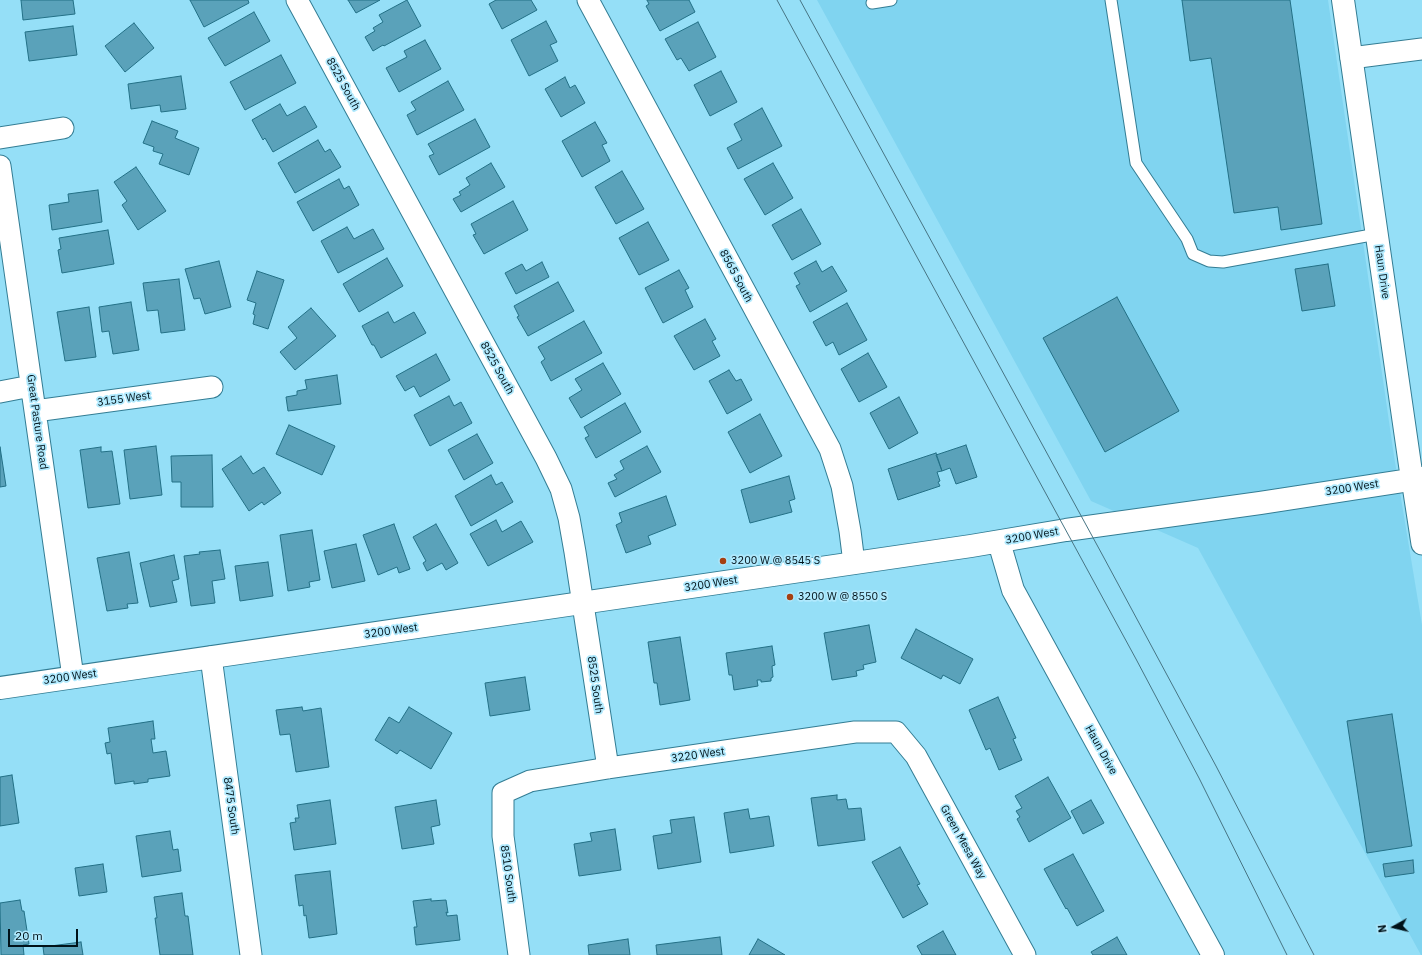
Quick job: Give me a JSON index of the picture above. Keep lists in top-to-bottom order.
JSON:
{
  "streets": {
    "street": [
      "8525 South",
      "Haun Drive",
      "8565 South",
      "3155 West",
      "Great Pasture Road",
      "3200 West",
      "3220 West",
      "8475 South",
      "Green Mesa Way",
      "8510 South"
    ]
  },
  "crossings": [
    ["8525 South", "3200 West"],
    ["8525 South", "3220 West"],
    ["Haun Drive", "3200 West"],
    ["8565 South", "3200 West"],
    ["3155 West", "Great Pasture Road"],
    ["Great Pasture Road", "3200 West"],
    ["3200 West", "8475 South"],
    ["3220 West", "Green Mesa Way"],
    ["3220 West", "8510 South"]
  ],
  "places": ["3200 W @ 8545 S", "3200 W @ 8550 S"],
  "scale_bar": "20 m",
  "north": "left"
}
